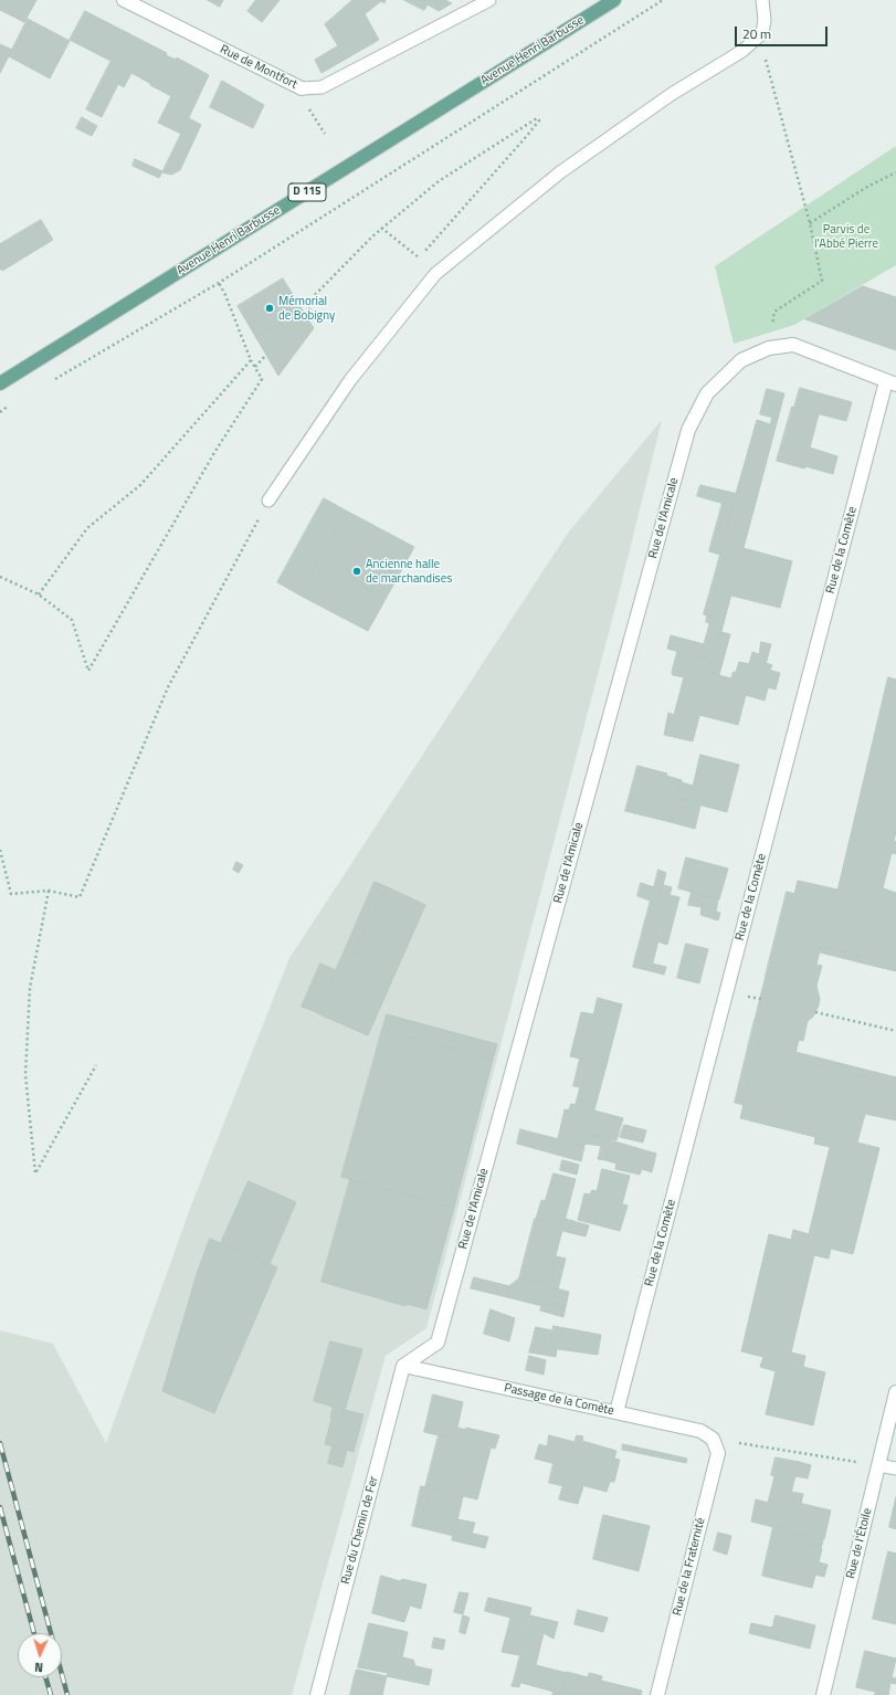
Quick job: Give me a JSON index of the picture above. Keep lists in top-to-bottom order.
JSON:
{
  "streets": {
    "main road": ["Avenue Henri Barbusse", "D 115"],
    "street": [
      "Rue de Montfort",
      "Rue de l'Amicale",
      "Rue de la Comète",
      "Passage de la Comète",
      "Rue du Chemin de Fer",
      "Rue de l'Étoile",
      "Rue de la Fraternité"
    ]
  },
  "crossings": [
    ["Rue de l'Amicale", "Passage de la Comète"],
    ["Rue de l'Amicale", "Rue du Chemin de Fer"],
    ["Rue de la Comète", "Passage de la Comète"],
    ["Passage de la Comète", "Rue du Chemin de Fer"],
    ["Passage de la Comète", "Rue de la Fraternité"]
  ],
  "parks": ["Parvis de l'Abbé Pierre"],
  "places": ["Mémorial de Bobigny", "Ancienne halle de marchandises"],
  "scale_bar": "20 m",
  "north": "bottom"
}
